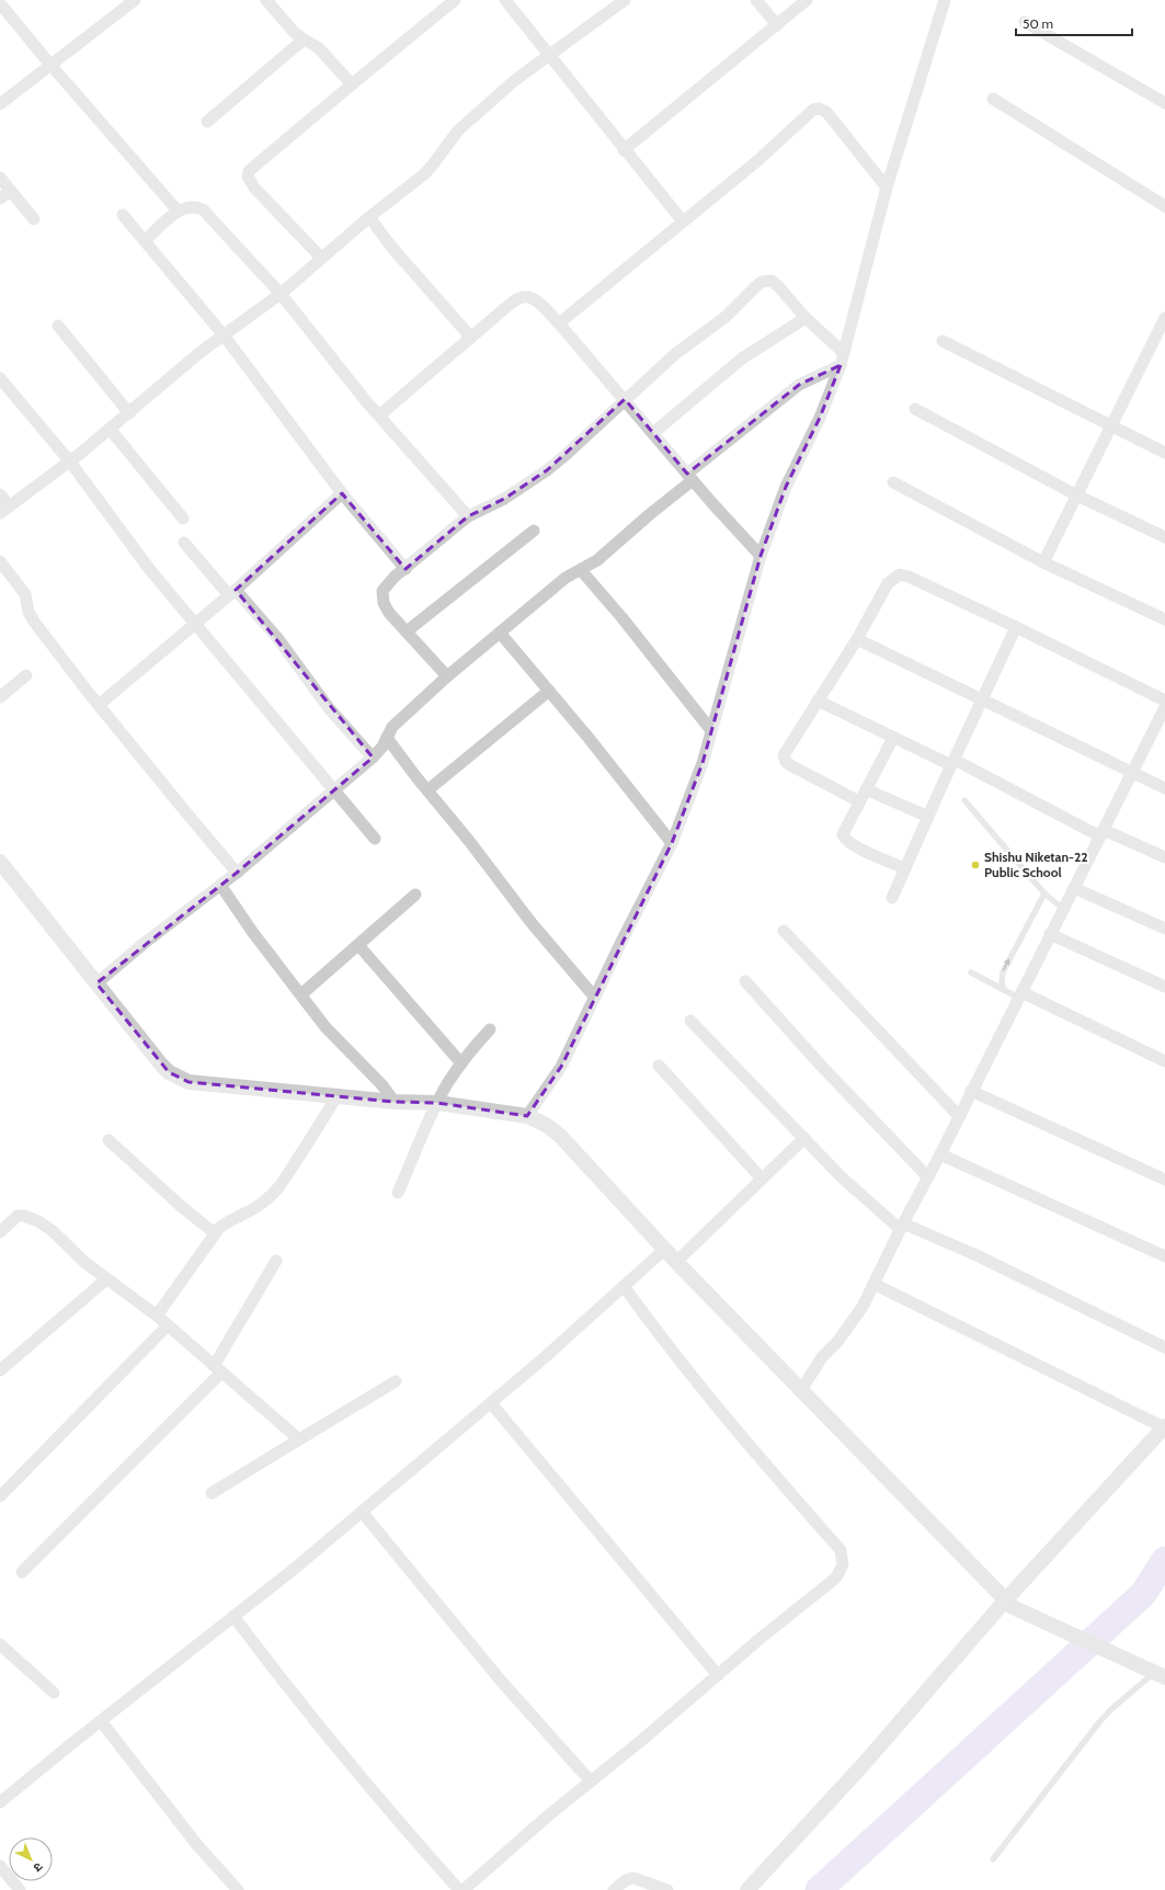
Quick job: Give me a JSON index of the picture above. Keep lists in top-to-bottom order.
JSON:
{
  "places": ["Shishu Niketan-22 Public School"],
  "scale_bar": "50 m",
  "north": "bottom right"
}
